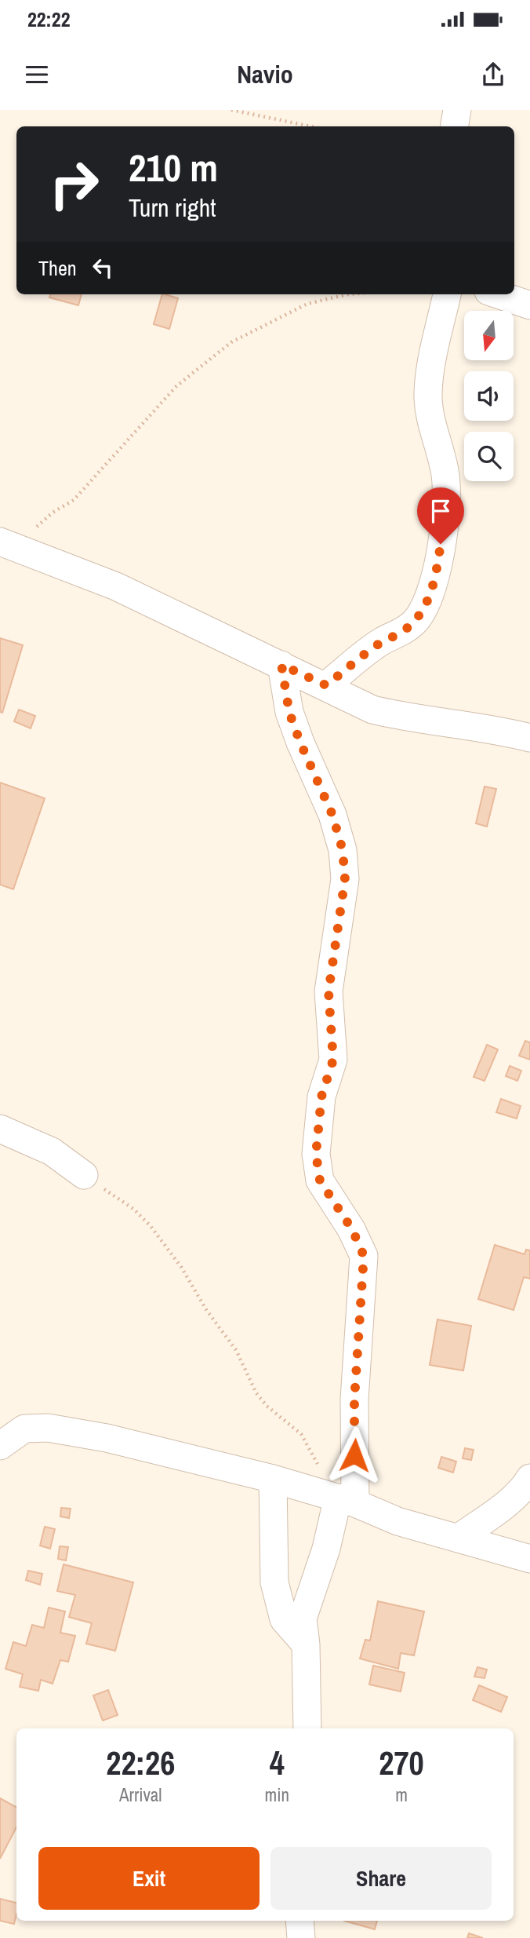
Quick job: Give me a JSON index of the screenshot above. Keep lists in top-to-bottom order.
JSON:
{
  "north": "bottom",
  "page": {
    "status": "22:22",
    "header": "Navio",
    "turn": ["210 m", "Turn right"],
    "then": "Then",
    "eta": [
      "22:26",
      "Arrival",
      "4",
      "min",
      "270",
      "m"
    ],
    "buttons": ["Exit", "Share"]
  }
}
